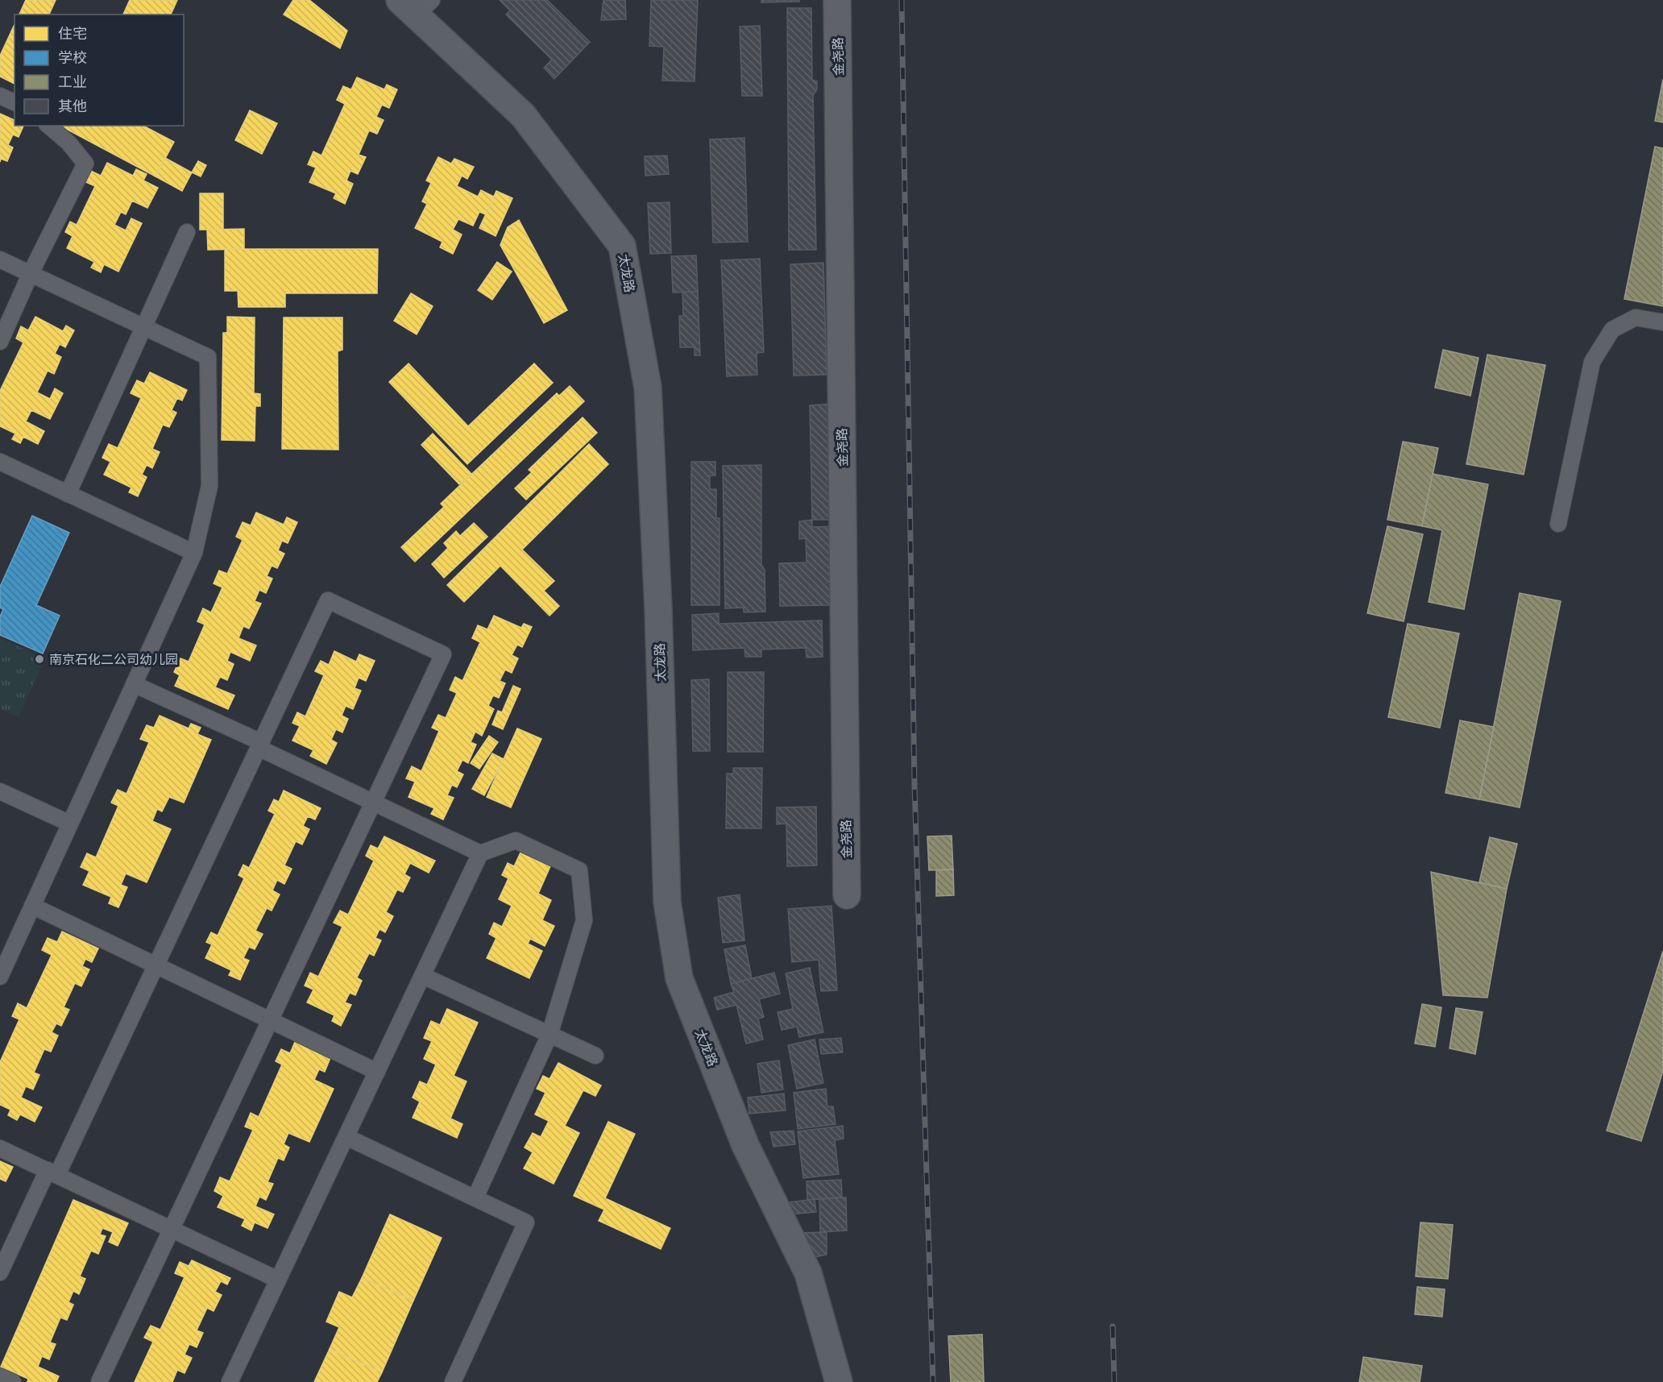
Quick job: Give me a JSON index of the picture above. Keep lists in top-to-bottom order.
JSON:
{
  "streets": {
    "street": ["金尧路", "太龙路"]
  },
  "places": ["南京石化二公司幼儿园"],
  "legend": [
    "住宅",
    "学校",
    "工业",
    "其他"
  ]
}
